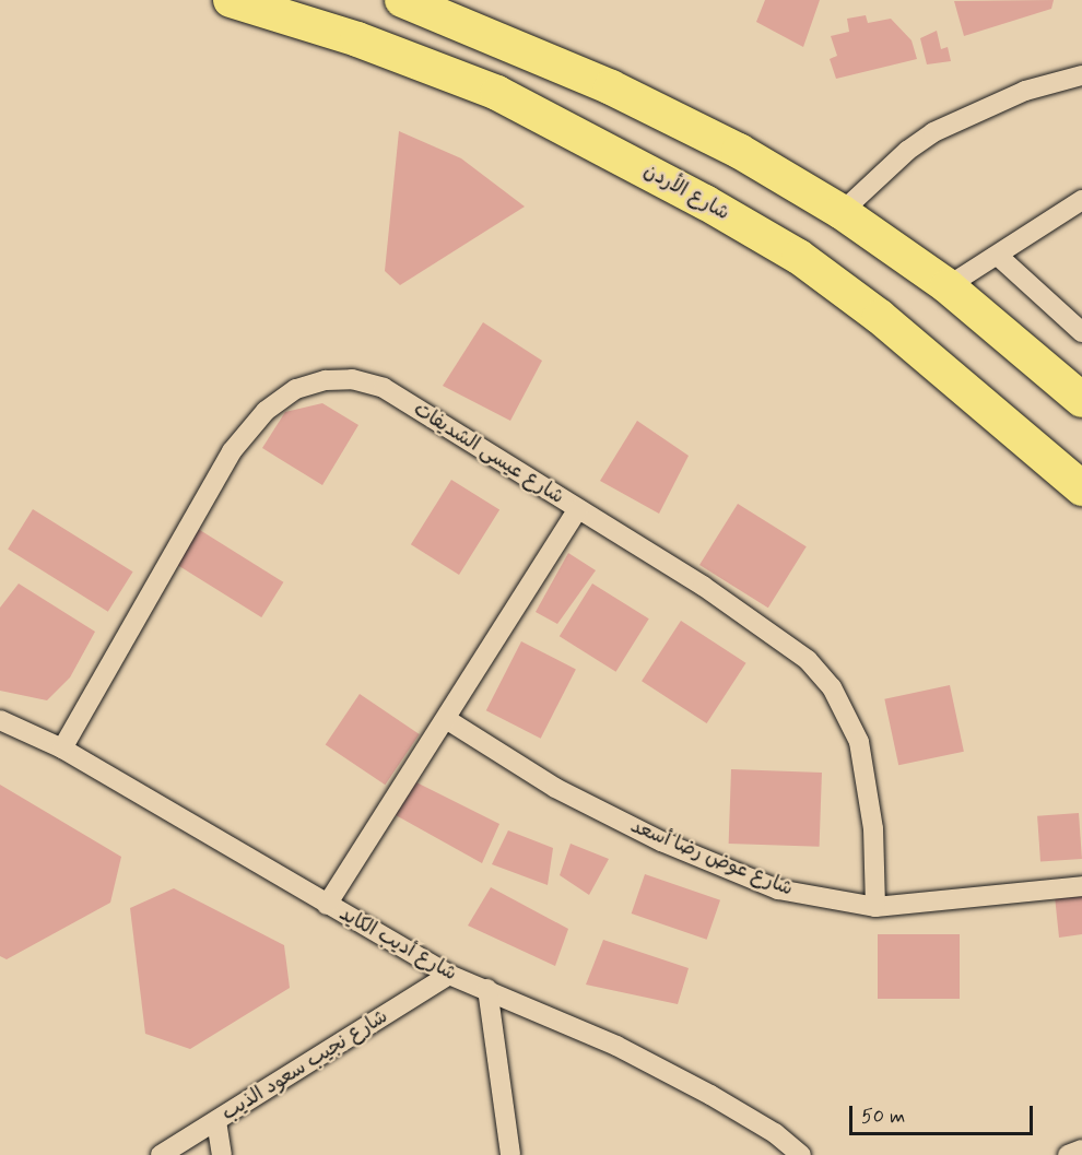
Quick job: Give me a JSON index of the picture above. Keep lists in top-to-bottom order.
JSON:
{
  "streets": {
    "highway": ["شارع الأردن"],
    "street": [
      "شارع عيسى الشديفات",
      "شارع عوض رضا أسعد",
      "شارع أديب الكايد",
      "شارع نجيب سعود الذيب"
    ]
  },
  "crossings": [
    ["شارع عيسى الشديفات", "شارع عوض رضا أسعد"],
    ["شارع عيسى الشديفات", "شارع أديب الكايد"],
    ["شارع أديب الكايد", "شارع نجيب سعود الذيب"]
  ],
  "scale_bar": "50 m"
}
